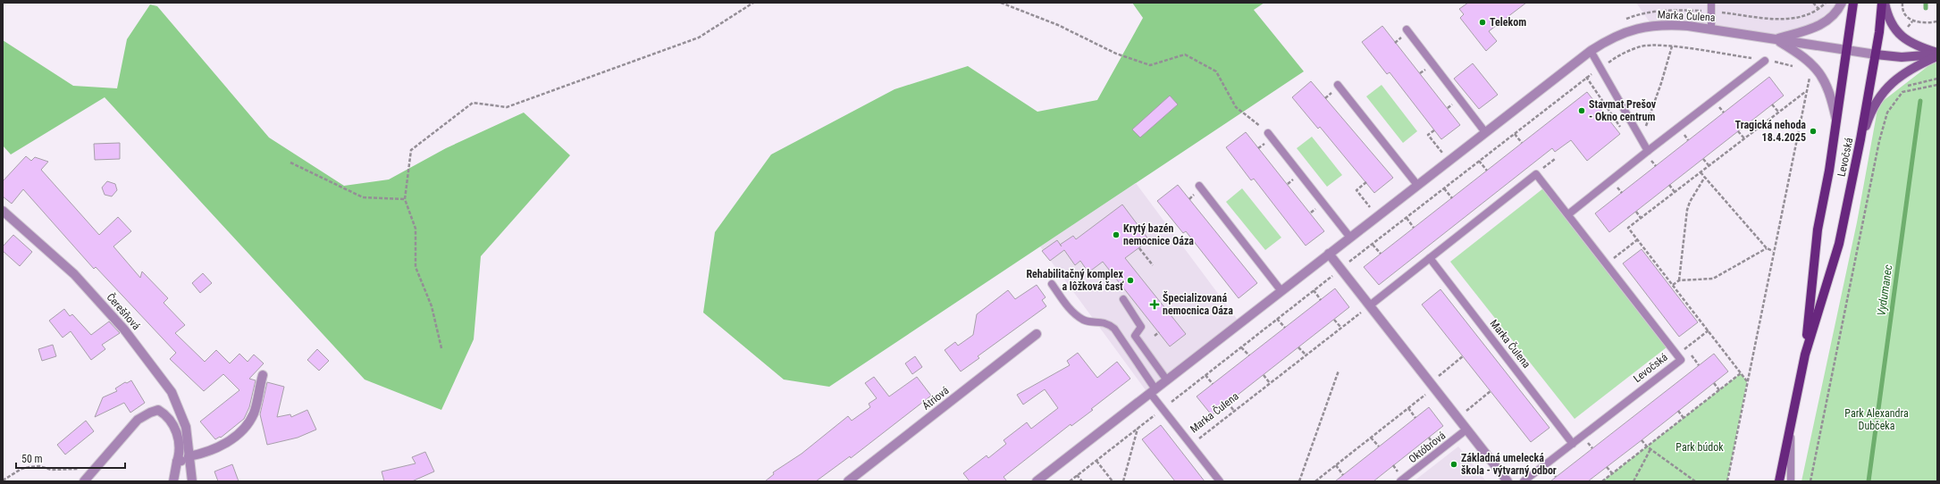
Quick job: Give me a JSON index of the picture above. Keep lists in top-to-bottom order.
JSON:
{
  "streets": {
    "main road": ["Levočská"],
    "street": ["Marka Čulena", "Čerešňová", "Átriová"],
    "lane": ["Októbrová"]
  },
  "crossings": [
    ["Marka Čulena", "Levočská"]
  ],
  "water": ["Vydumanec"],
  "parks": ["Park Alexandra Dubčeka", "Park búdok"],
  "places": {
    "other": [
      "Telekom",
      "Stavmat Prešov - Okno centrum",
      "Tragická nehoda 18.4.2025",
      "Krytý bazén nemocnice Oáza",
      "Rehabilitačný komplex a lôžková časť",
      "Základná umelecká škola - výtvarný odbor"
    ],
    "health": ["Špecializovaná nemocnica Oáza"]
  },
  "scale_bar": "50 m"
}
